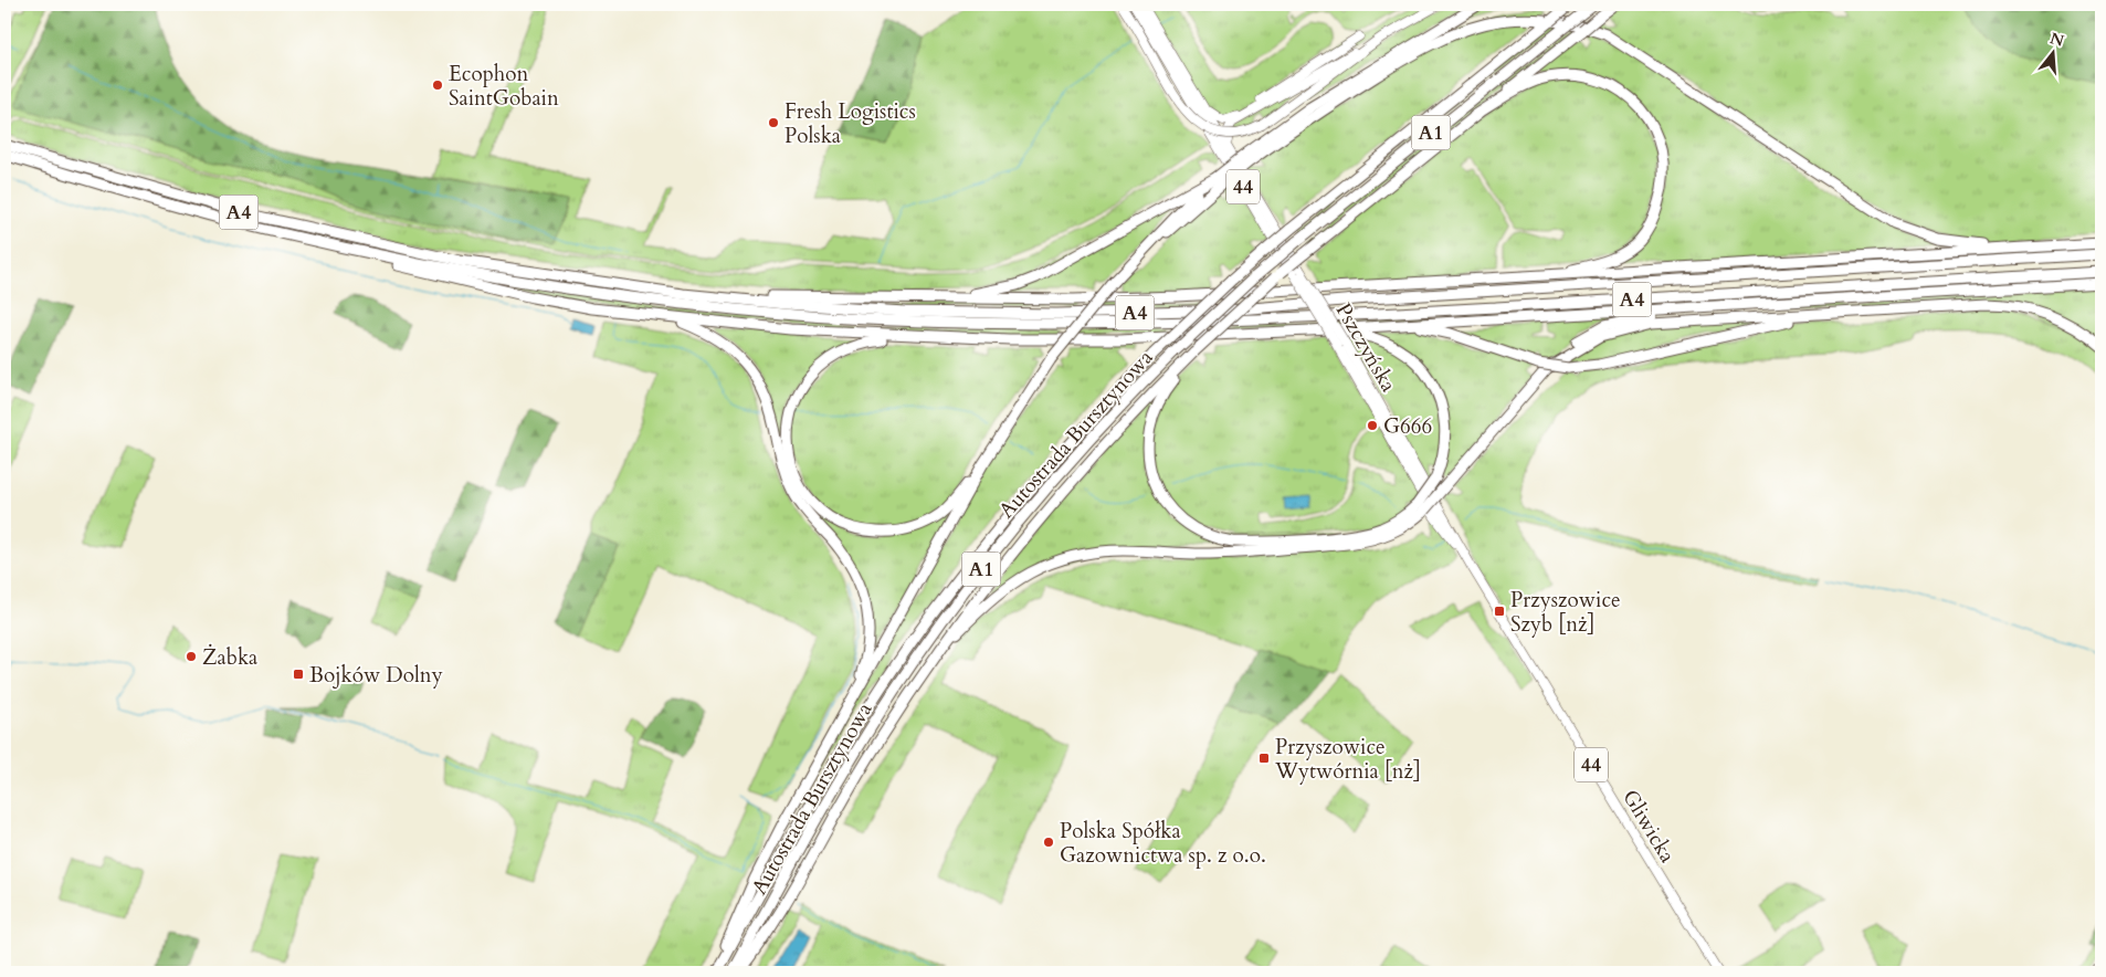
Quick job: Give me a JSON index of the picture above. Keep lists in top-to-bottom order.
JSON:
{
  "streets": {
    "highway": ["A1", "A4", "Autostrada Bursztynowa"],
    "main road": ["44", "Pszczyńska", "Gliwicka"]
  },
  "crossings": [
    ["Pszczyńska", "Gliwicka"]
  ],
  "places": {
    "other": [
      "Ecophon SaintGobain",
      "Fresh Logistics Polska",
      "G666",
      "Żabka",
      "Polska Spółka Gazownictwa sp. z o.o."
    ],
    "transit": ["Przyszowice Szyb [nż]", "Bojków Dolny", "Przyszowice Wytwórnia [nż]"]
  },
  "north": "top"
}
